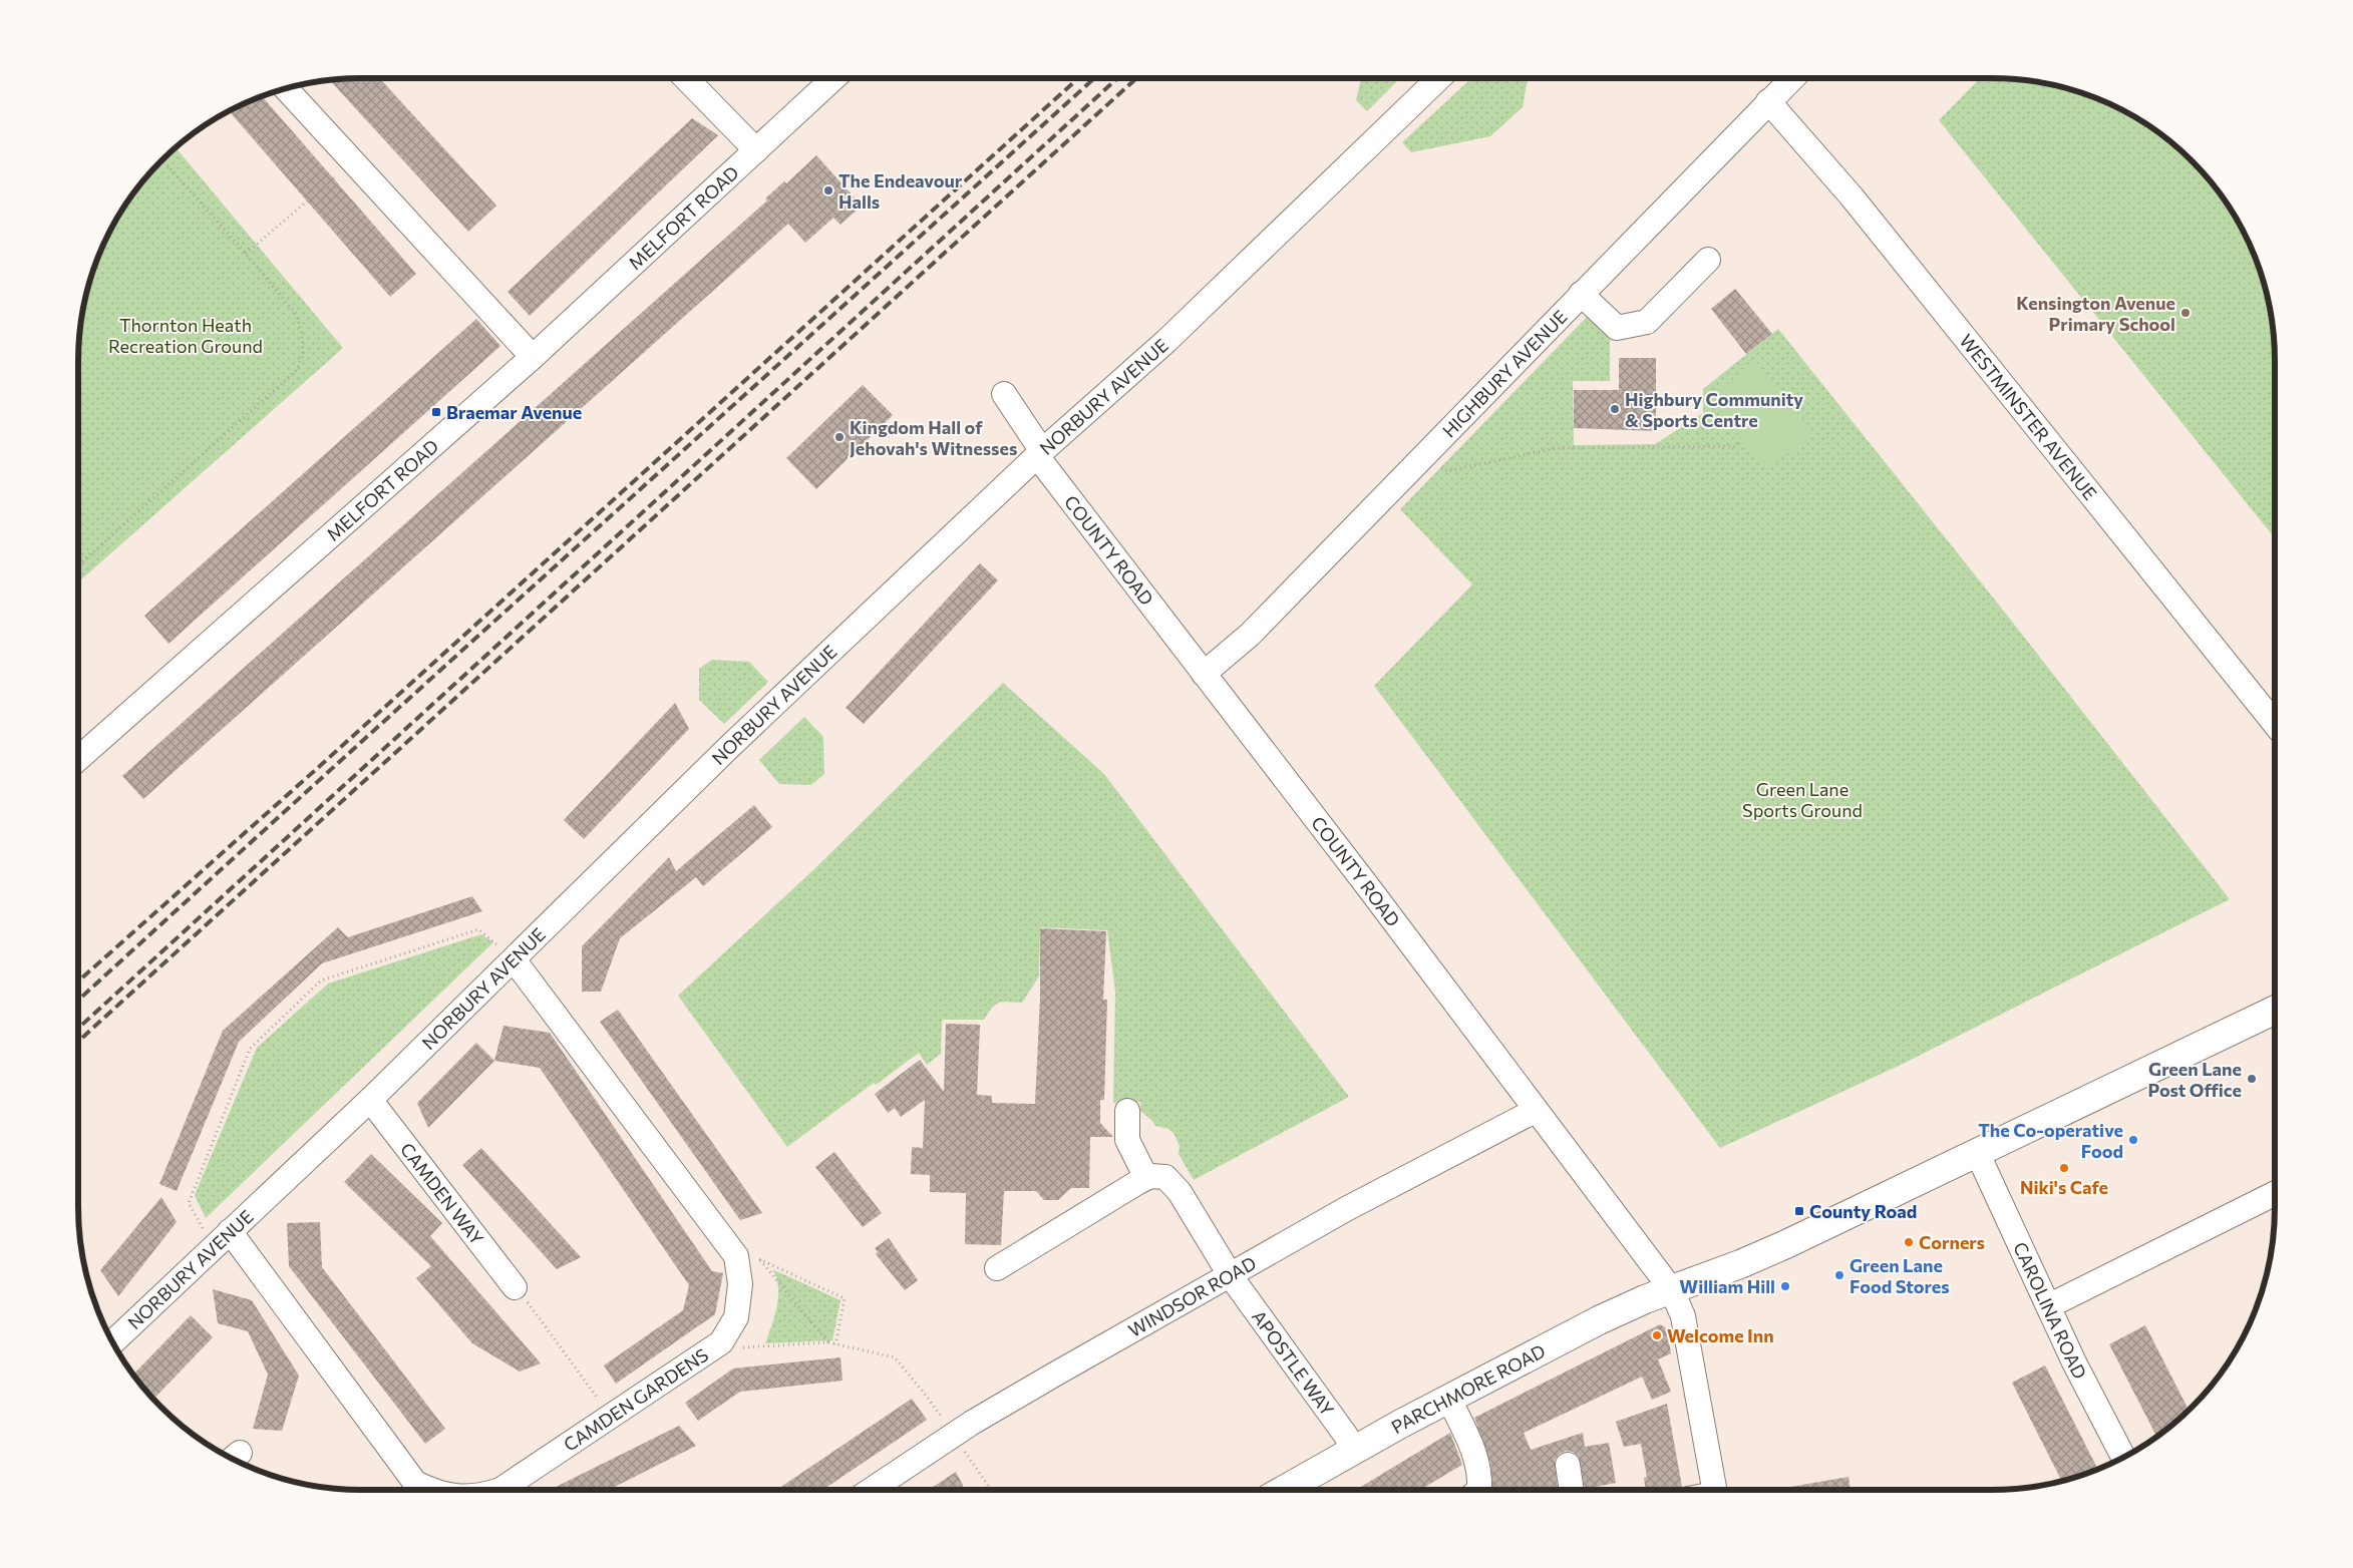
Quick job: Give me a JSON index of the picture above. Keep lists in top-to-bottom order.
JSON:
{
  "streets": {
    "main road": ["PARCHMORE ROAD"],
    "street": [
      "MELFORT ROAD",
      "HIGHBURY AVENUE",
      "NORBURY AVENUE",
      "WESTMINSTER AVENUE",
      "COUNTY ROAD",
      "CAMDEN WAY",
      "WINDSOR ROAD",
      "CAROLINA ROAD",
      "APOSTLE WAY",
      "CAMDEN GARDENS"
    ]
  },
  "crossings": [
    ["HIGHBURY AVENUE", "WESTMINSTER AVENUE"],
    ["HIGHBURY AVENUE", "COUNTY ROAD"],
    ["NORBURY AVENUE", "COUNTY ROAD"],
    ["NORBURY AVENUE", "CAMDEN WAY"],
    ["NORBURY AVENUE", "CAMDEN GARDENS"],
    ["COUNTY ROAD", "WINDSOR ROAD"],
    ["COUNTY ROAD", "PARCHMORE ROAD"],
    ["WINDSOR ROAD", "APOSTLE WAY"],
    ["CAROLINA ROAD", "PARCHMORE ROAD"],
    ["APOSTLE WAY", "PARCHMORE ROAD"]
  ],
  "parks": ["Thornton Heath Recreation Ground", "Green Lane Sports Ground"],
  "places": {
    "other": [
      "The Endeavour Halls",
      "Kensington Avenue Primary School",
      "Highbury Community & Sports Centre",
      "Kingdom Hall of Jehovah's Witnesses",
      "Green Lane Post Office",
      "The Co-operative Food",
      "Niki's Cafe",
      "Corners",
      "Green Lane Food Stores",
      "William Hill",
      "Welcome Inn"
    ],
    "transit": ["Braemar Avenue", "County Road"]
  }
}
